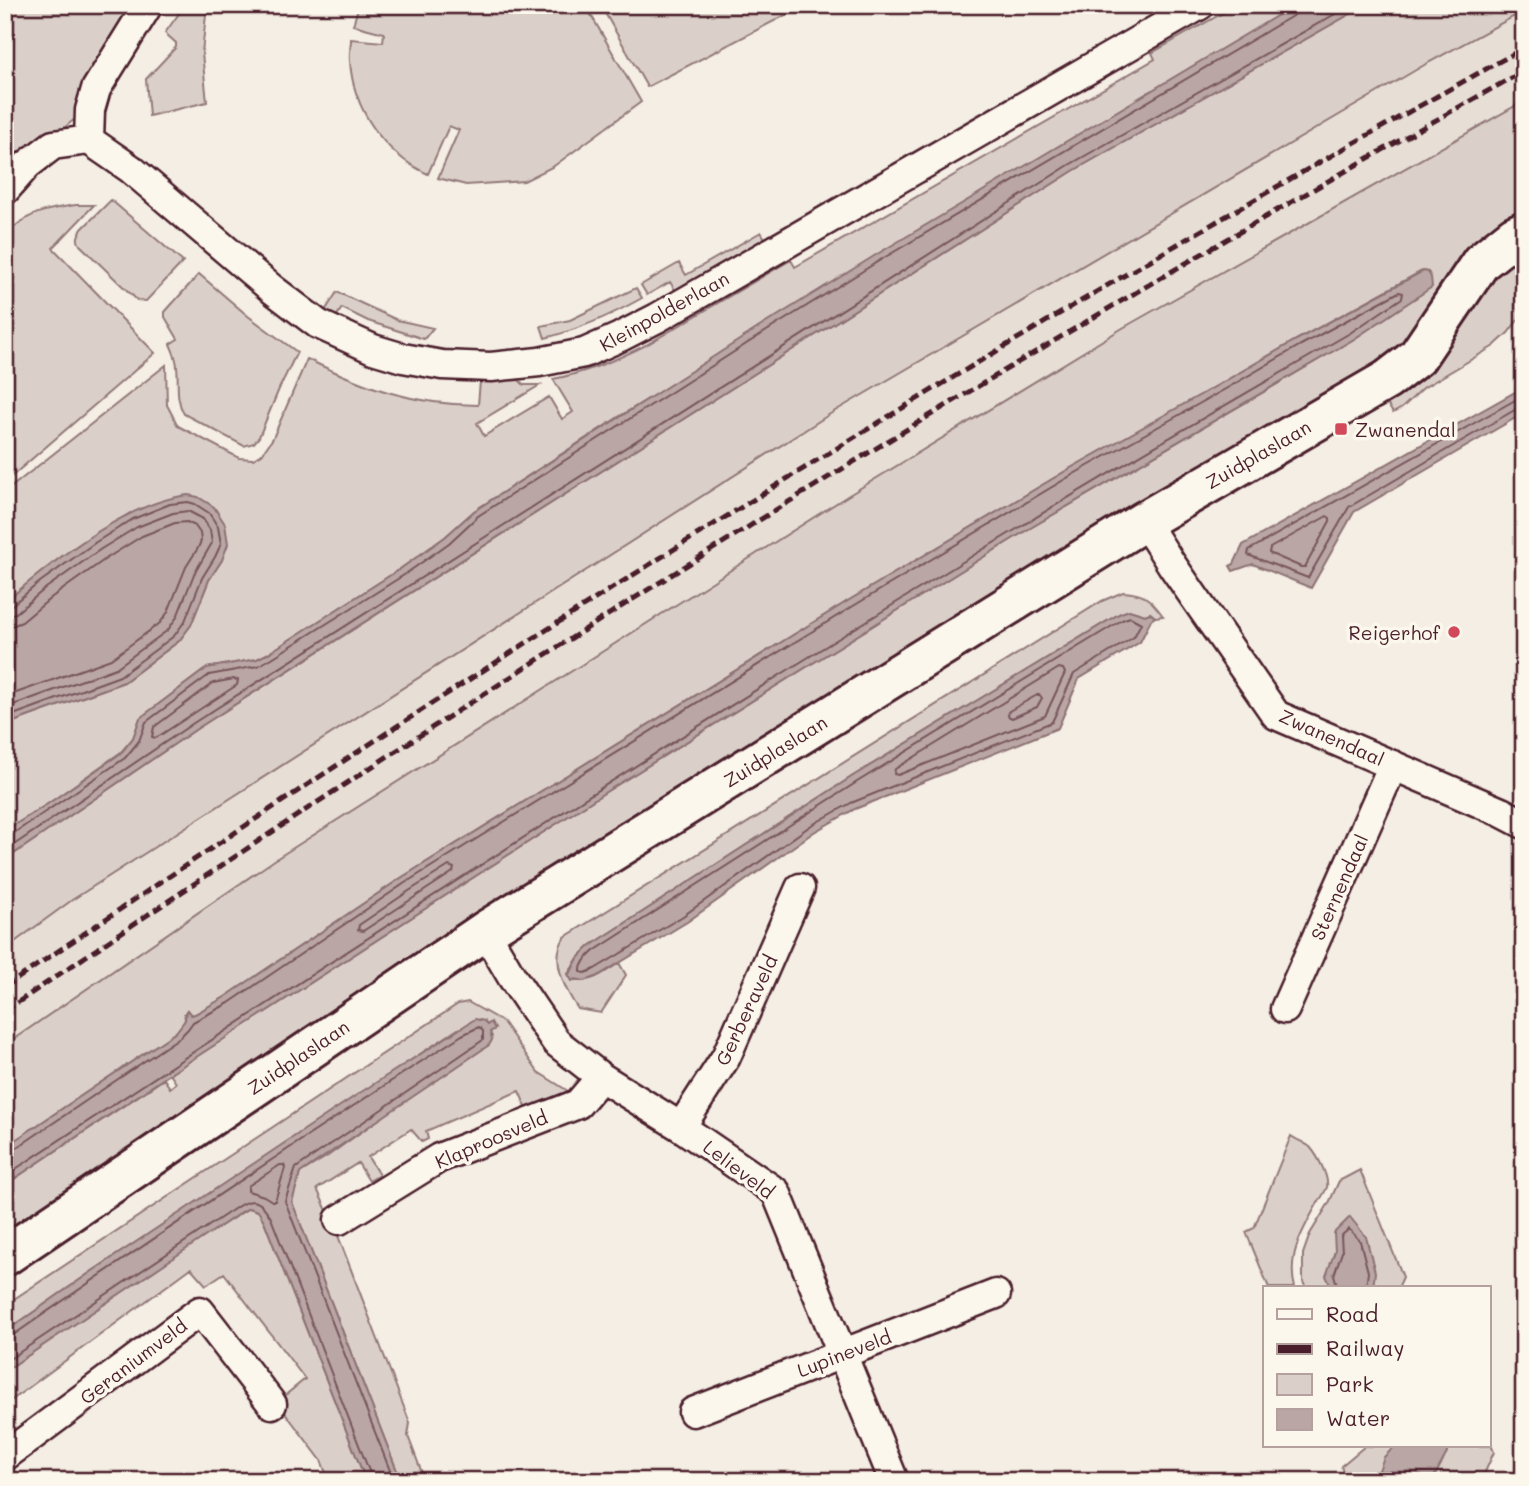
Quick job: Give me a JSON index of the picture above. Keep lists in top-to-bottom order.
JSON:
{
  "streets": {
    "street": [
      "Kleinpolderlaan",
      "Zuidplaslaan",
      "Zwanendaal",
      "Sternendaal",
      "Gerberaveld",
      "Klaproosveld",
      "Lelieveld",
      "Lupineveld",
      "Geraniumveld"
    ]
  },
  "crossings": [
    ["Zuidplaslaan", "Zwanendaal"],
    ["Zuidplaslaan", "Lelieveld"],
    ["Zwanendaal", "Sternendaal"],
    ["Gerberaveld", "Lelieveld"],
    ["Klaproosveld", "Lelieveld"],
    ["Lelieveld", "Lupineveld"]
  ],
  "places": {
    "transit": ["Zwanendal"],
    "other": ["Reigerhof"]
  },
  "legend": [
    "Road",
    "Railway",
    "Park",
    "Water"
  ]
}
